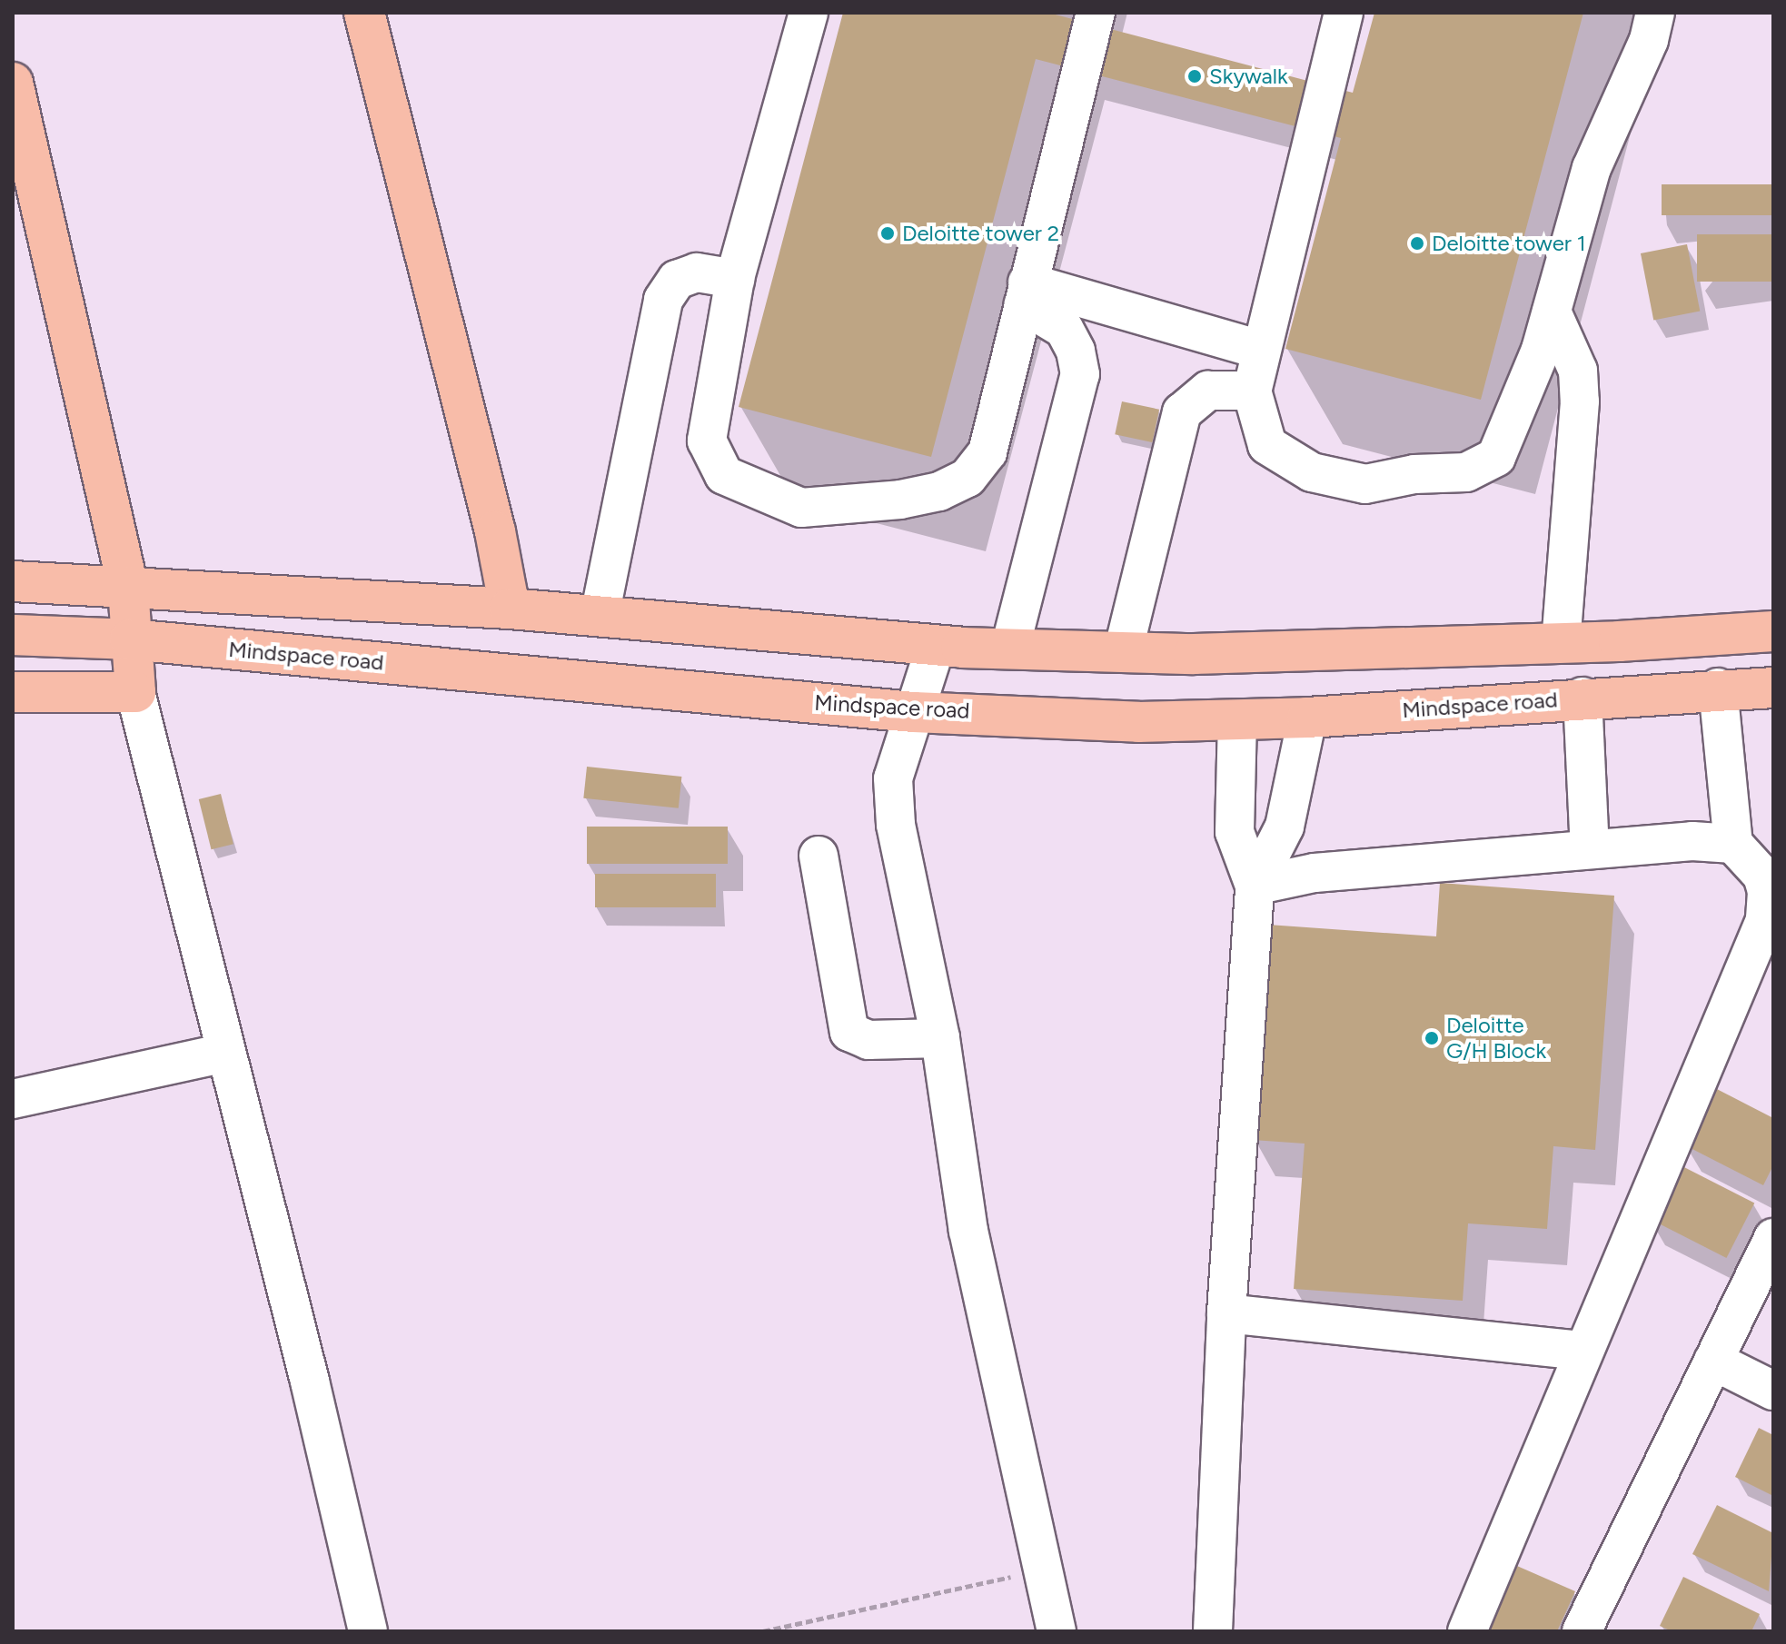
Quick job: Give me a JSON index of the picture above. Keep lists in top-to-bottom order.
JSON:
{
  "streets": {
    "main road": ["Mindspace road"]
  },
  "places": [
    "Skywalk",
    "Deloitte tower 2",
    "Deloitte tower 1",
    "Deloitte G/H Block"
  ]
}
